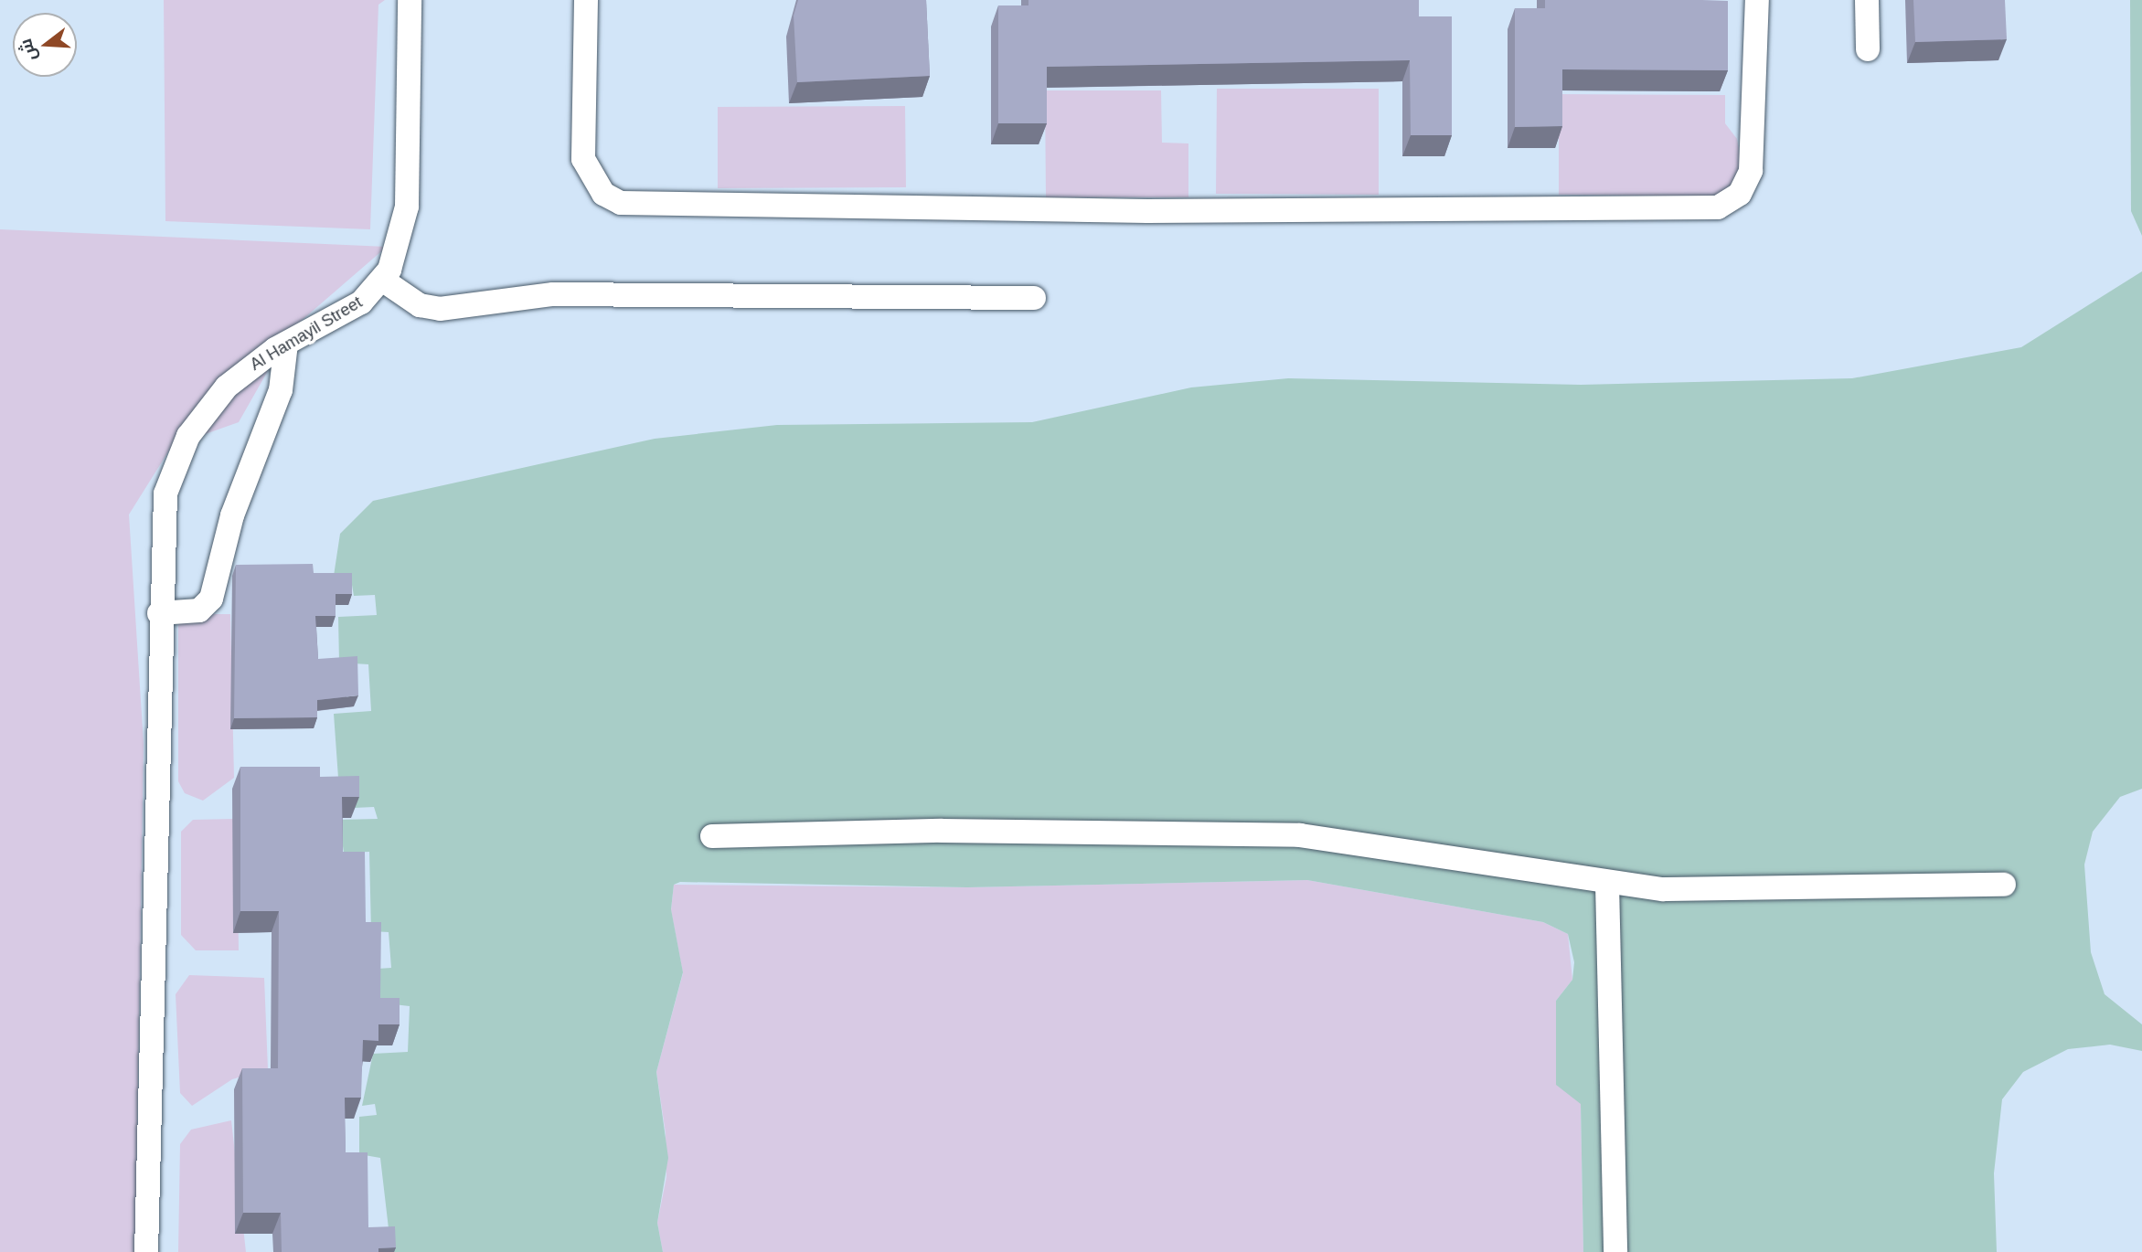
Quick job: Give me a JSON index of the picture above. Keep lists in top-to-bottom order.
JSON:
{
  "streets": {
    "street": ["Al Hamayil Street"]
  },
  "north": "left"
}
